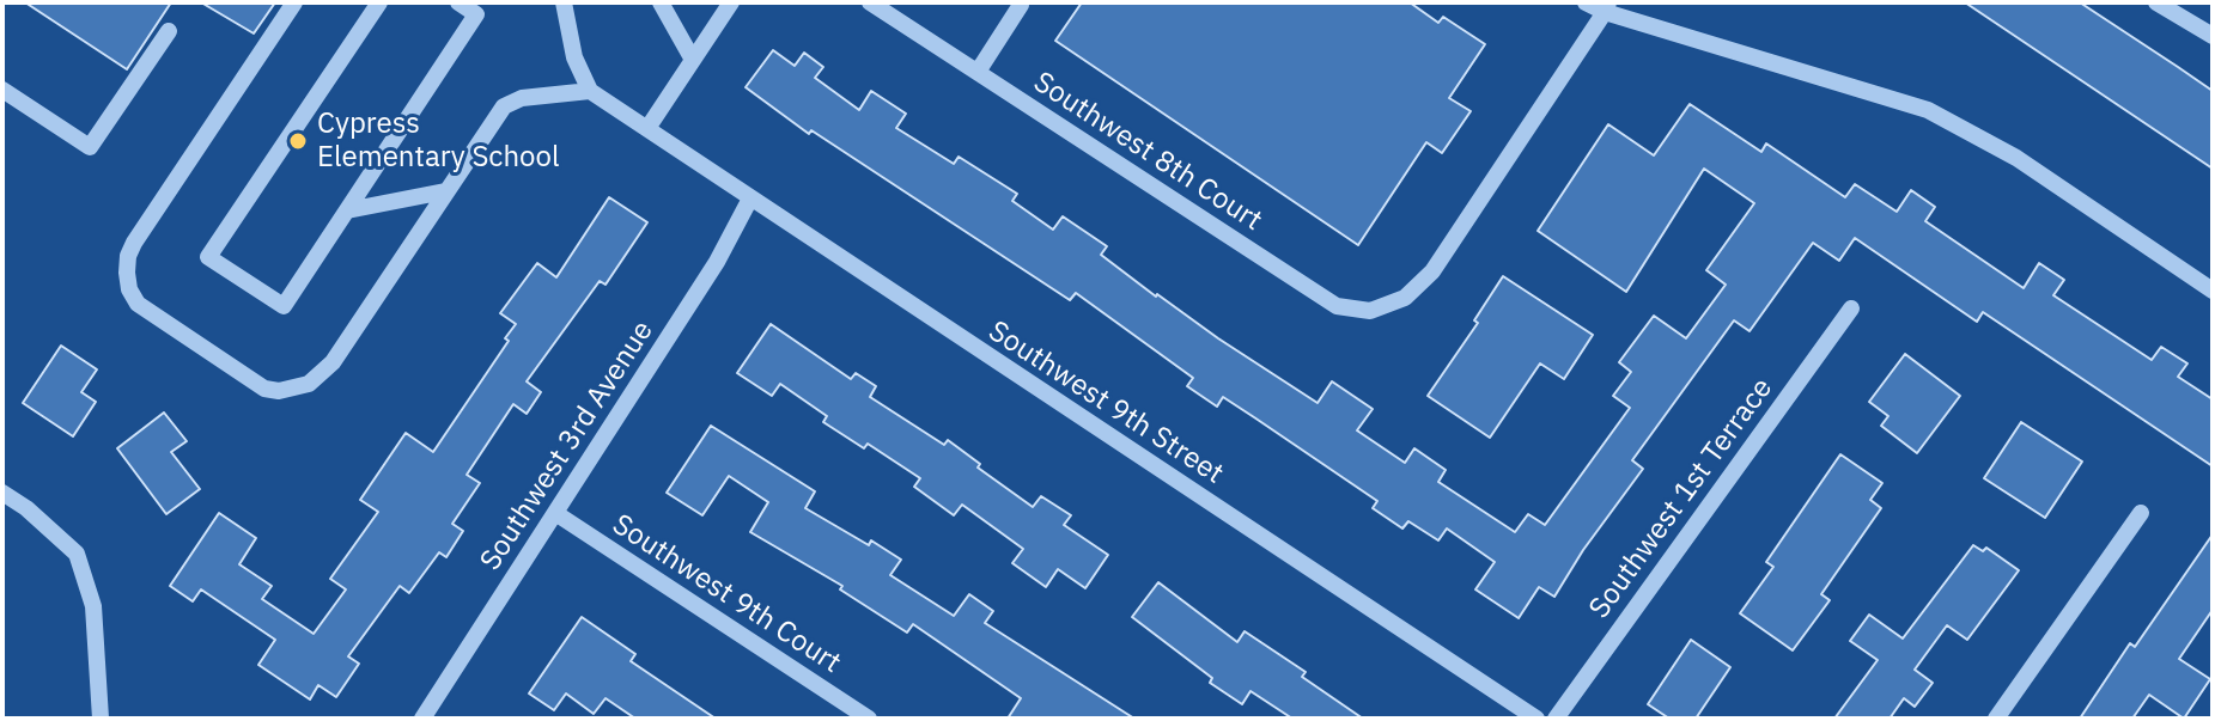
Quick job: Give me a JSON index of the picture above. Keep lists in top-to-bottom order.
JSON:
{
  "streets": {
    "street": [
      "Southwest 8th Court",
      "Southwest 9th Street",
      "Southwest 3rd Avenue",
      "Southwest 1st Terrace",
      "Southwest 9th Court"
    ]
  },
  "crossings": [
    ["Southwest 9th Street", "Southwest 3rd Avenue"],
    ["Southwest 3rd Avenue", "Southwest 9th Court"]
  ],
  "places": ["Cypress Elementary School"]
}
